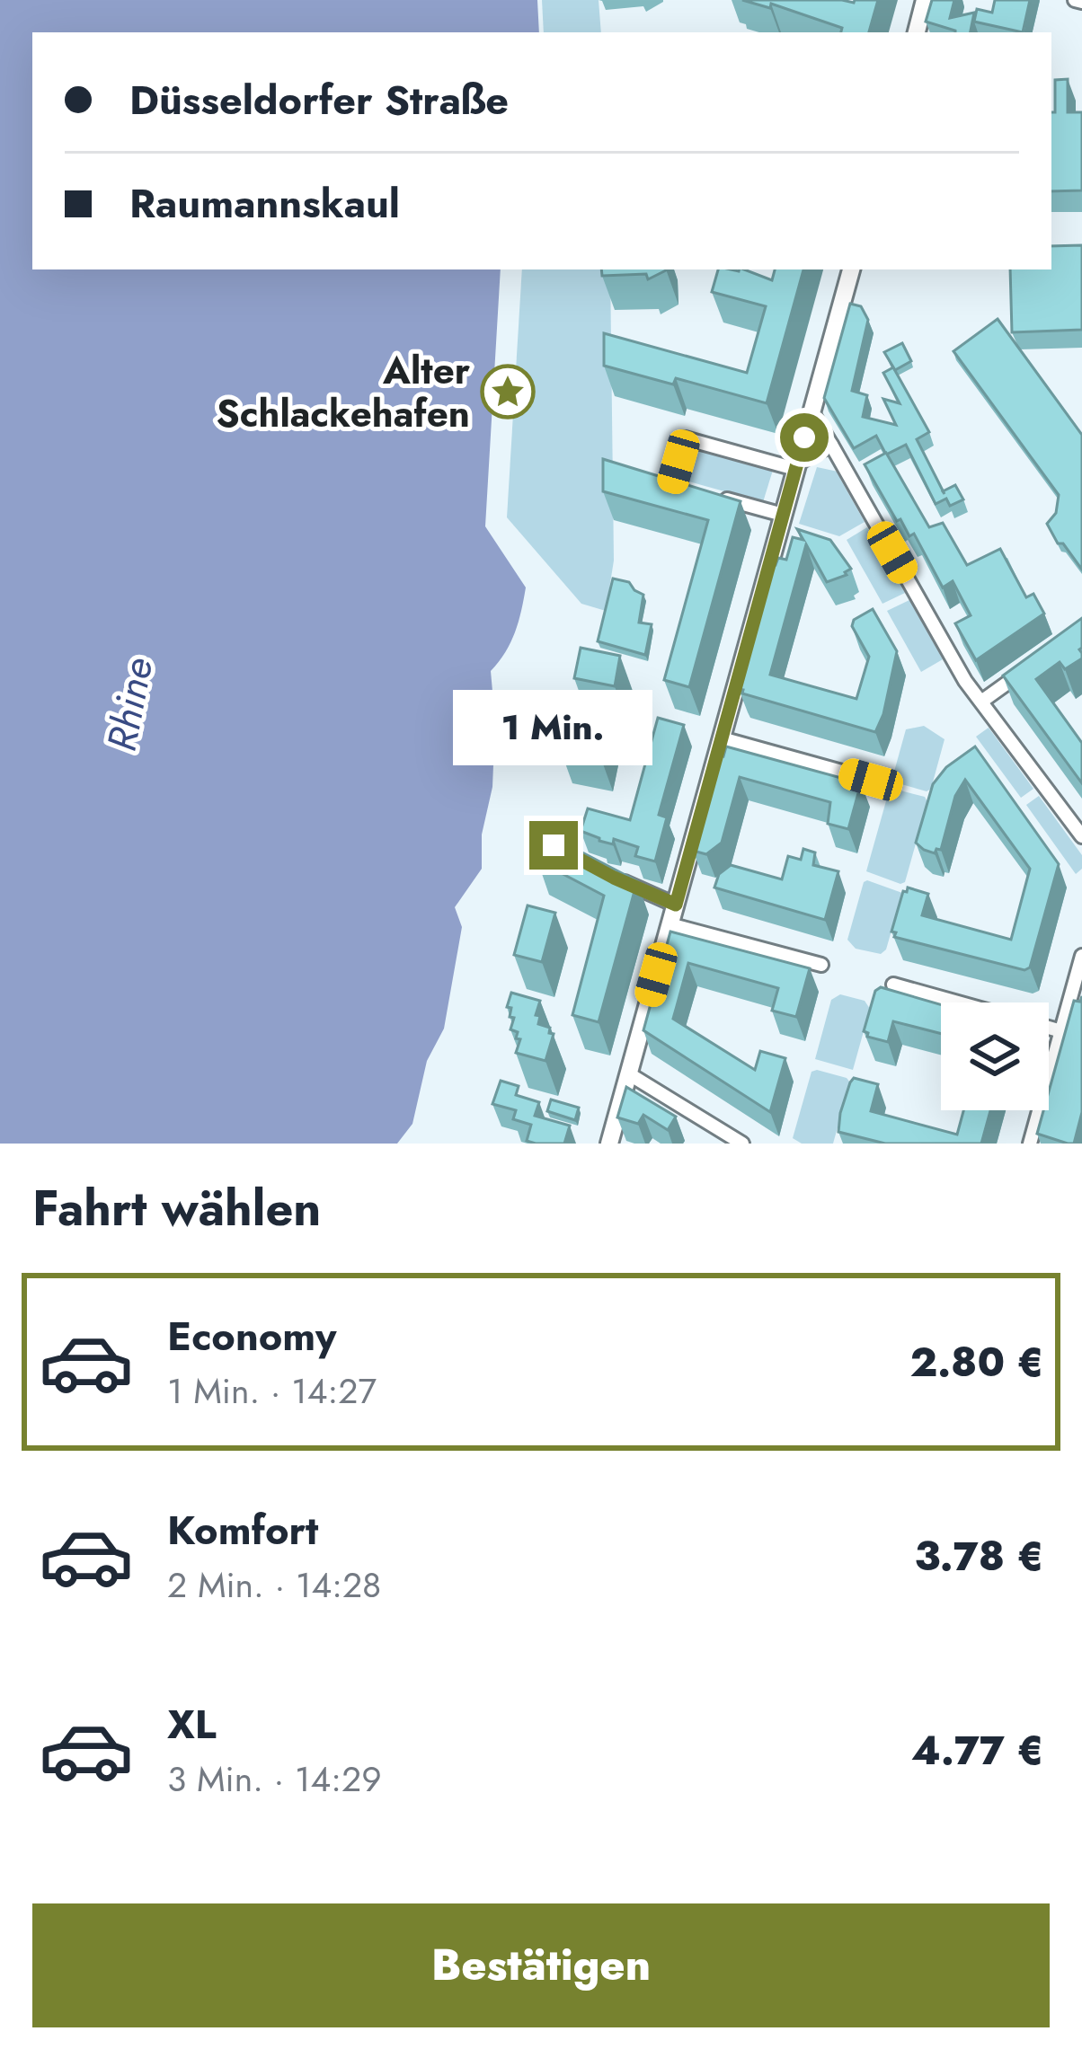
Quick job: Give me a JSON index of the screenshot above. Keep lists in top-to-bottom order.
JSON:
{
  "water": ["Rhine"],
  "places": {
    "place": ["Alter Schlackehafen"]
  },
  "page": {
    "banner": ["Düsseldorfer Straße", "Raumannskaul"],
    "bubble": "1 Min.",
    "heading": "Fahrt wählen",
    "list": [
      {
        "name": "Economy",
        "note": "1 Min. · 14:27",
        "value": "2.80 €"
      },
      {
        "name": "Komfort",
        "note": "2 Min. · 14:28",
        "value": "3.78 €"
      },
      {
        "name": "XL",
        "note": "3 Min. · 14:29",
        "value": "4.77 €"
      }
    ],
    "buttons": "Bestätigen"
  }
}
